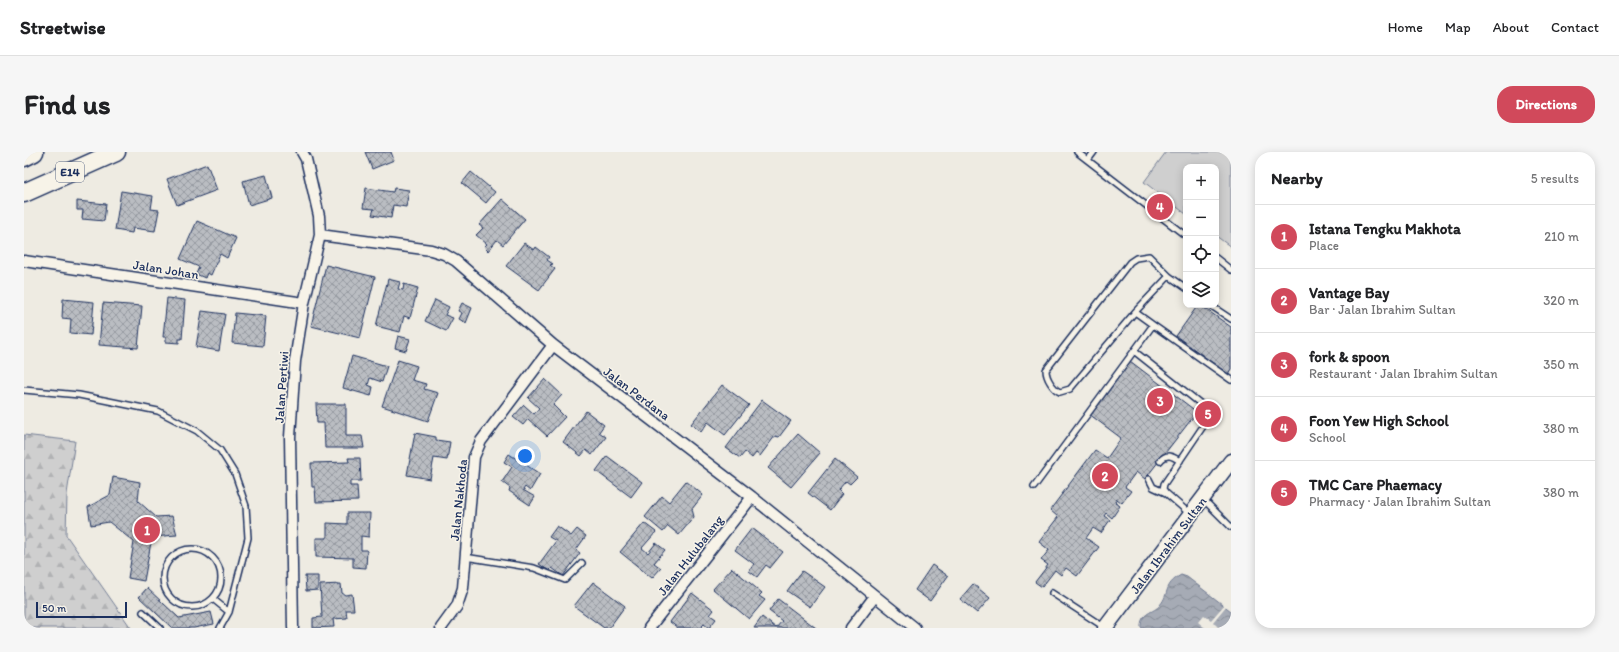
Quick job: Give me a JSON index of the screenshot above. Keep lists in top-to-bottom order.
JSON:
{
  "streets": {
    "highway": ["E14"],
    "street": [
      "Jalan Johan",
      "Jalan Pertiwi",
      "Jalan Perdana",
      "Jalan Nakhoda",
      "Jalan Ibrahim Sultan",
      "Jalan Hulubalang"
    ]
  },
  "crossings": [
    ["Jalan Johan", "Jalan Pertiwi"],
    ["Jalan Pertiwi", "Jalan Perdana"],
    ["Jalan Perdana", "Jalan Nakhoda"],
    ["Jalan Perdana", "Jalan Hulubalang"]
  ],
  "scale_bar": "50 m",
  "page": {
    "header": "Streetwise",
    "nav": [
      "Home",
      "Map",
      "About",
      "Contact"
    ],
    "buttons": "Directions",
    "title": "Find us",
    "heading": ["Nearby", "5 results"],
    "map_buttons": ["+", "−"],
    "pins": [
      "4",
      "3",
      "5",
      "2",
      "1"
    ],
    "list": [
      {
        "mark": "1",
        "name": "Istana Tengku Makhota",
        "note": "Place",
        "value": "210 m"
      },
      {
        "mark": "2",
        "name": "Vantage Bay",
        "note": "Bar · Jalan Ibrahim Sultan",
        "value": "320 m"
      },
      {
        "mark": "3",
        "name": "fork & spoon",
        "note": "Restaurant · Jalan Ibrahim Sultan",
        "value": "350 m"
      },
      {
        "mark": "4",
        "name": "Foon Yew High School",
        "note": "School",
        "value": "380 m"
      },
      {
        "mark": "5",
        "name": "TMC Care Phaemacy",
        "note": "Pharmacy · Jalan Ibrahim Sultan",
        "value": "380 m"
      }
    ],
    "scale": "50 m"
  }
}
